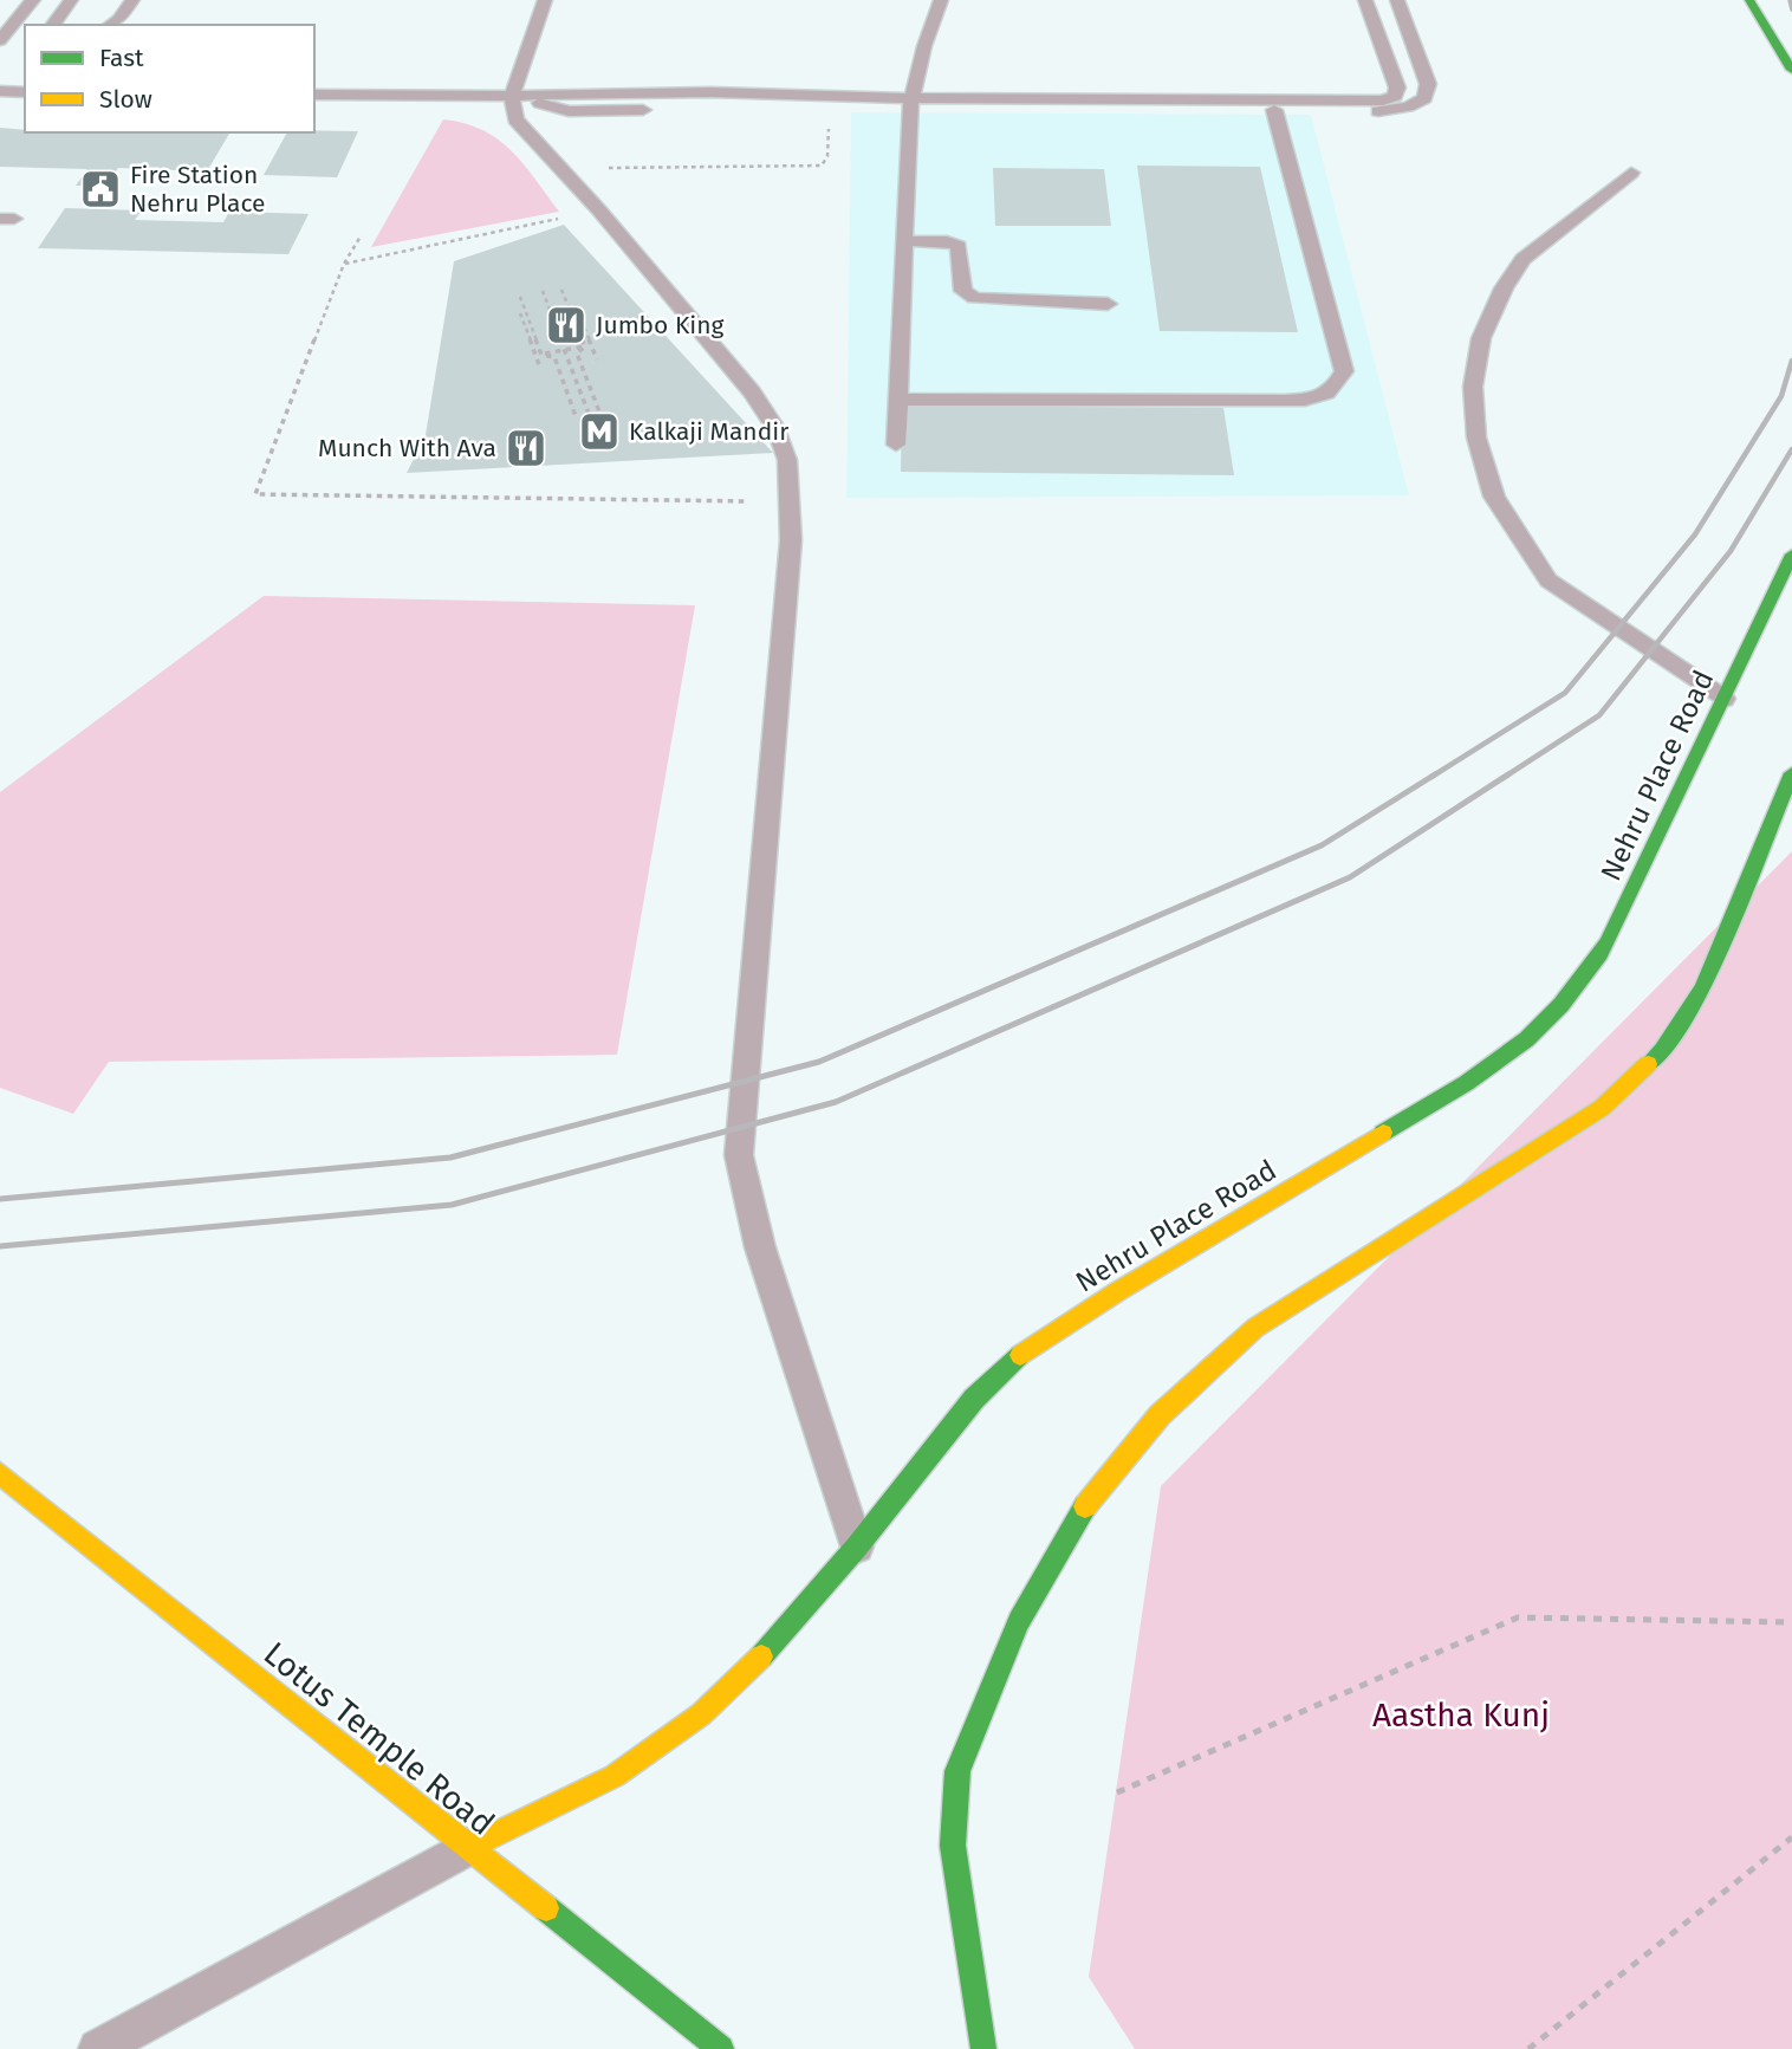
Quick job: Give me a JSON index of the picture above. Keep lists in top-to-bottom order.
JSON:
{
  "streets": {
    "street": ["Nehru Place Road", "Lotus Temple Road"]
  },
  "crossings": [
    ["Nehru Place Road", "Lotus Temple Road"]
  ],
  "parks": ["Aastha Kunj"],
  "places": {
    "public building": ["Fire Station Nehru Place"],
    "restaurant": ["Jumbo King", "Munch With Ava"],
    "metro station": ["Kalkaji Mandir"]
  },
  "legend": ["Fast", "Slow"]
}
